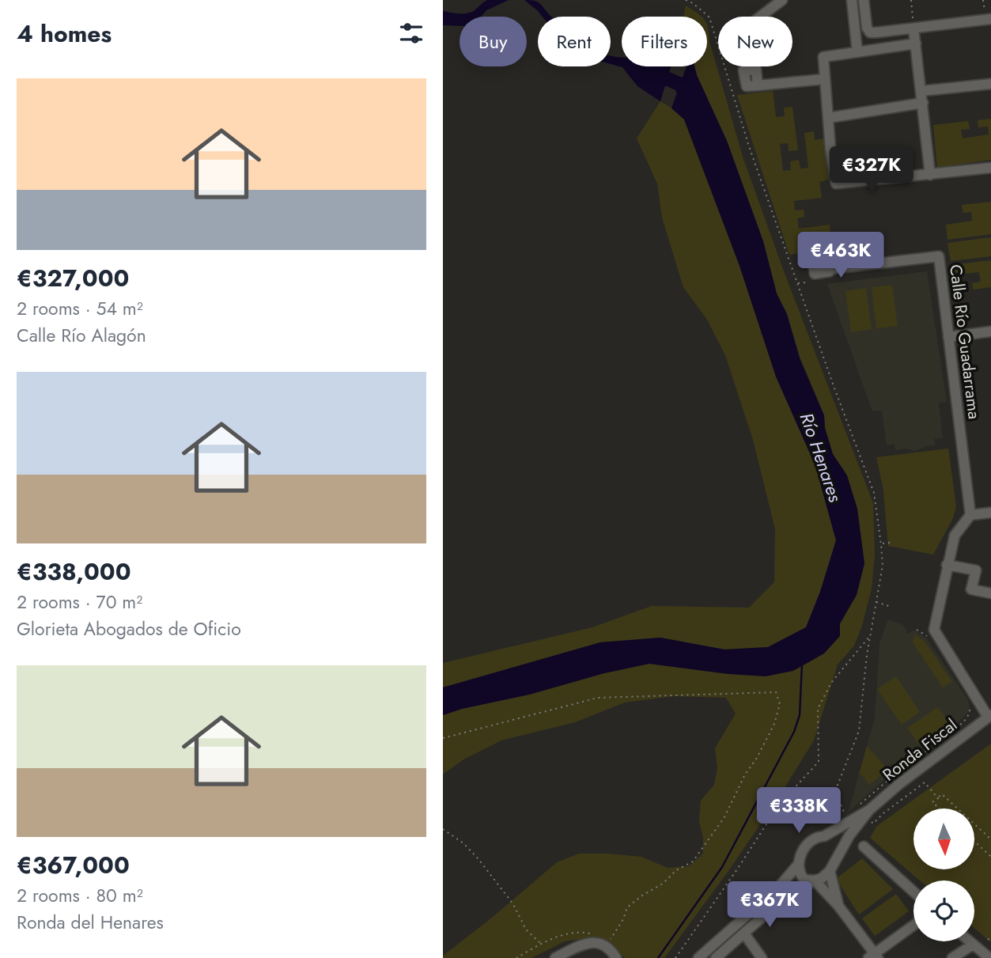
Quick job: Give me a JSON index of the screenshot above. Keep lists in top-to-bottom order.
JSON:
{
  "streets": {
    "street": ["Calle Río Guadarrama", "Ronda Fiscal"]
  },
  "water": ["Río Henares"],
  "north": "bottom",
  "page": {
    "heading": "4 homes",
    "chip": [
      "Buy",
      "Rent",
      "Filters",
      "New"
    ],
    "list": [
      {
        "name": "€327,000",
        "note": "2 rooms · 54 m² · Calle Río Alagón"
      },
      {
        "name": "€338,000",
        "note": "2 rooms · 70 m² · Glorieta Abogados de Oficio"
      },
      {
        "name": "€367,000",
        "note": "2 rooms · 80 m² · Ronda del Henares"
      }
    ],
    "price": [
      "€327K",
      "€463K",
      "€338K",
      "€367K"
    ]
  }
}
